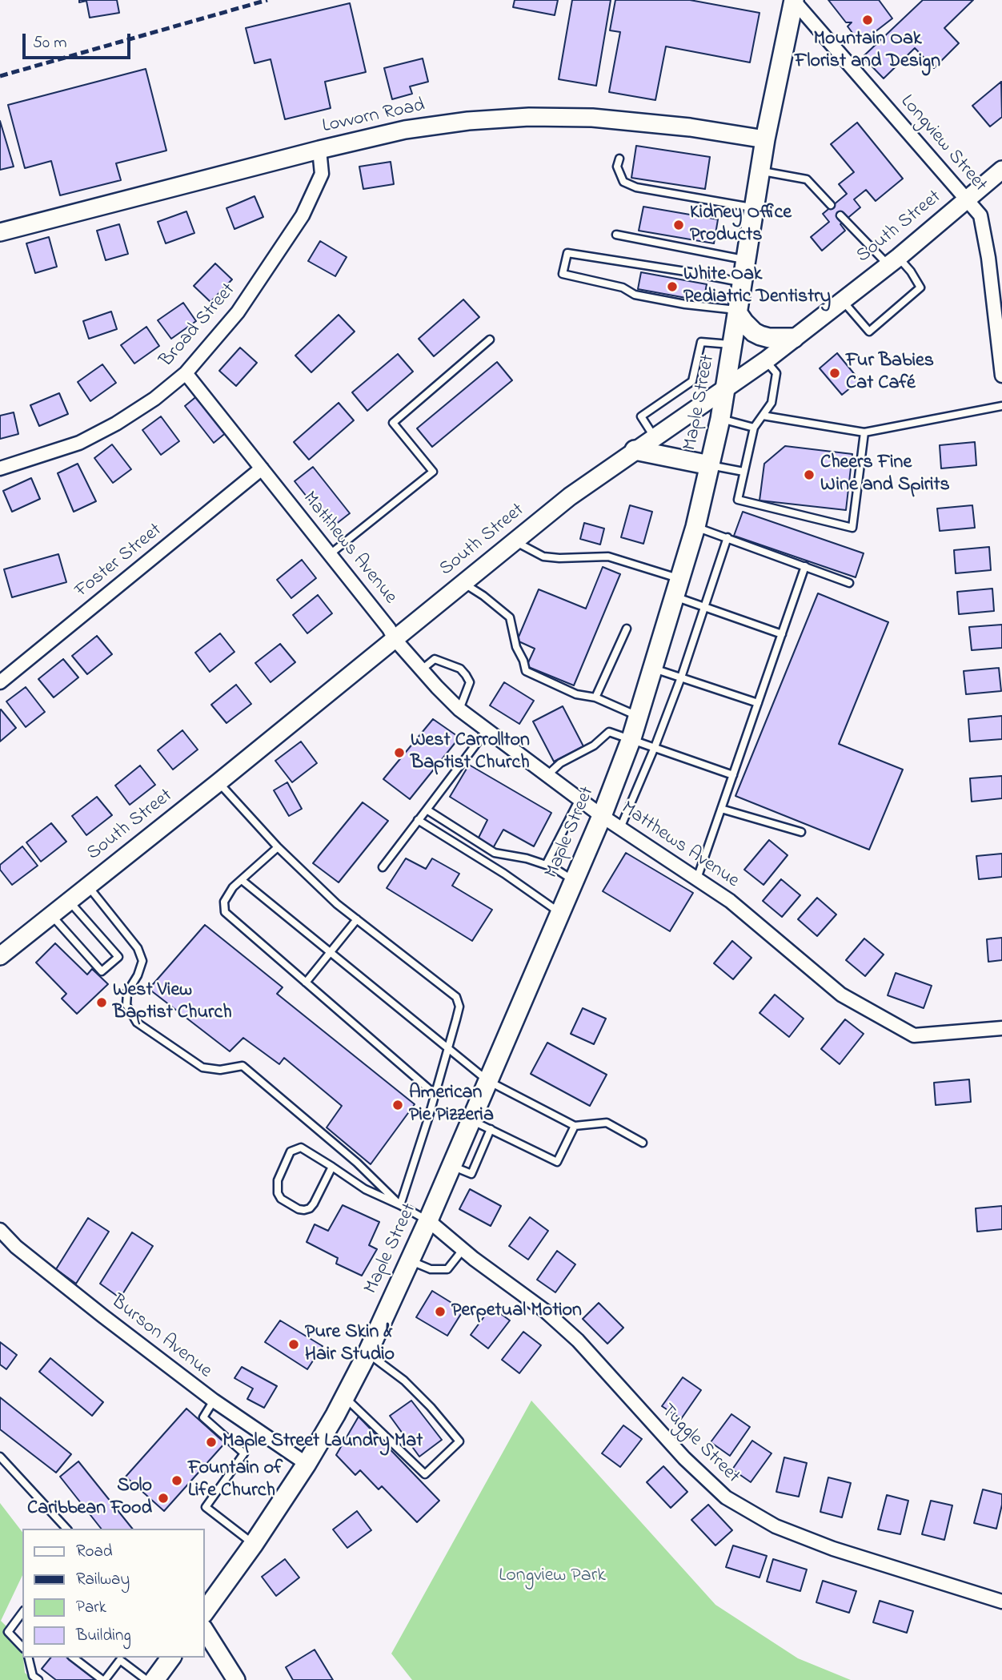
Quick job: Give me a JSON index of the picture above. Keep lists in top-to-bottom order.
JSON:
{
  "streets": {
    "main road": ["Maple Street"],
    "street": [
      "Lovvorn Road",
      "Longview Street",
      "South Street",
      "Broad Street",
      "Matthews Avenue",
      "Foster Street",
      "Burson Avenue",
      "Tuggle Street"
    ]
  },
  "crossings": [
    ["Lovvorn Road", "Broad Street"],
    ["Lovvorn Road", "Maple Street"],
    ["Longview Street", "South Street"],
    ["Longview Street", "Maple Street"],
    ["South Street", "Maple Street"],
    ["South Street", "Matthews Avenue"],
    ["Broad Street", "Matthews Avenue"],
    ["Maple Street", "Matthews Avenue"],
    ["Maple Street", "Burson Avenue"],
    ["Maple Street", "Tuggle Street"],
    ["Matthews Avenue", "Foster Street"]
  ],
  "parks": ["Longview Park"],
  "places": [
    "Mountain Oak Florist and Design",
    "Kidney Office Products",
    "White Oak Pediatric Dentistry",
    "Fur Babies Cat Café",
    "Cheers Fine Wine and Spirits",
    "West Carrollton Baptist Church",
    "West View Baptist Church",
    "American Pie Pizzeria",
    "Perpetual Motion",
    "Pure Skin & Hair Studio",
    "Maple Street Laundry Mat",
    "Fountain of Life Church",
    "Solo Caribbean Food"
  ],
  "legend": [
    "Road",
    "Railway",
    "Park",
    "Building"
  ],
  "scale_bar": "50 m"
}
